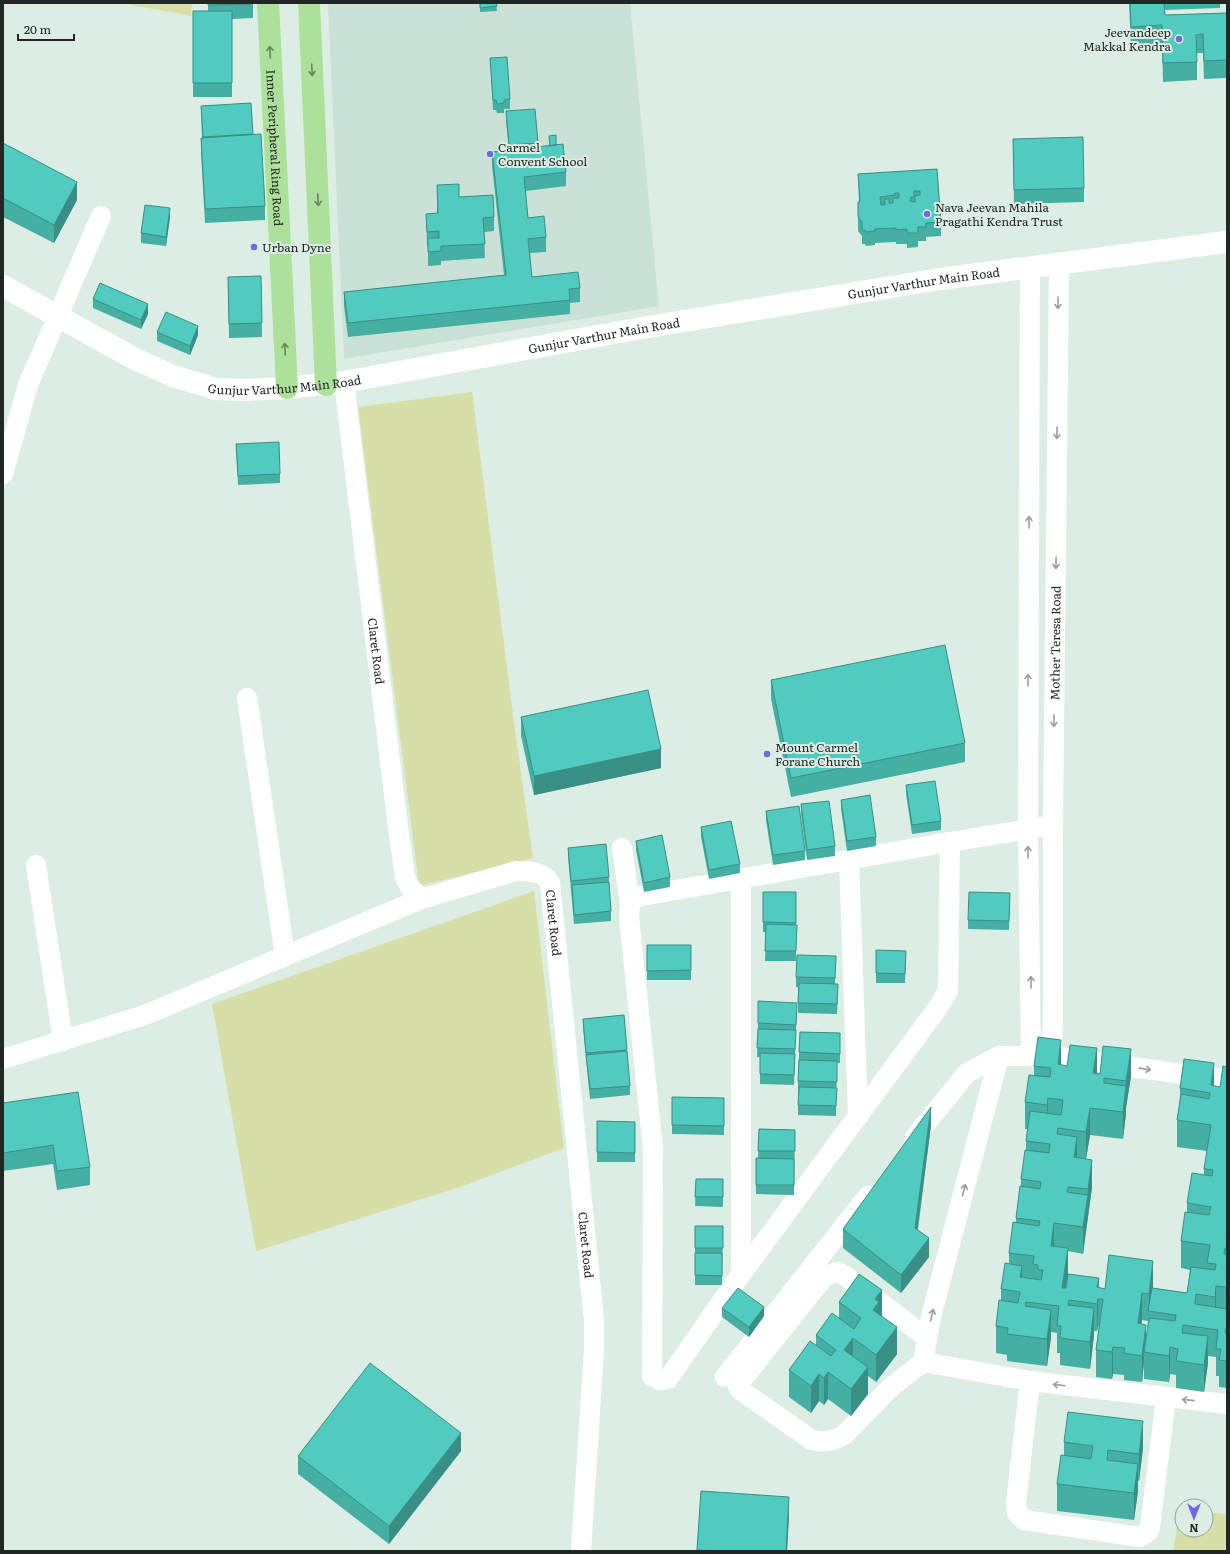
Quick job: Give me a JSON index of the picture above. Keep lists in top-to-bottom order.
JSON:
{
  "streets": {
    "main road": ["Inner Peripheral Ring Road", "Gunjur Varthur Main Road"],
    "street": ["Mother Teresa Road", "Claret Road"]
  },
  "crossings": [
    ["Inner Peripheral Ring Road", "Gunjur Varthur Main Road"],
    ["Gunjur Varthur Main Road", "Mother Teresa Road"],
    ["Gunjur Varthur Main Road", "Claret Road"]
  ],
  "places": [
    "Jeevandeep Makkal Kendra",
    "Carmel Convent School",
    "Nava Jeevan Mahila Pragathi Kendra Trust",
    "Urban Dyne",
    "Mount Carmel Forane Church"
  ],
  "scale_bar": "20 m",
  "north": "bottom"
}
